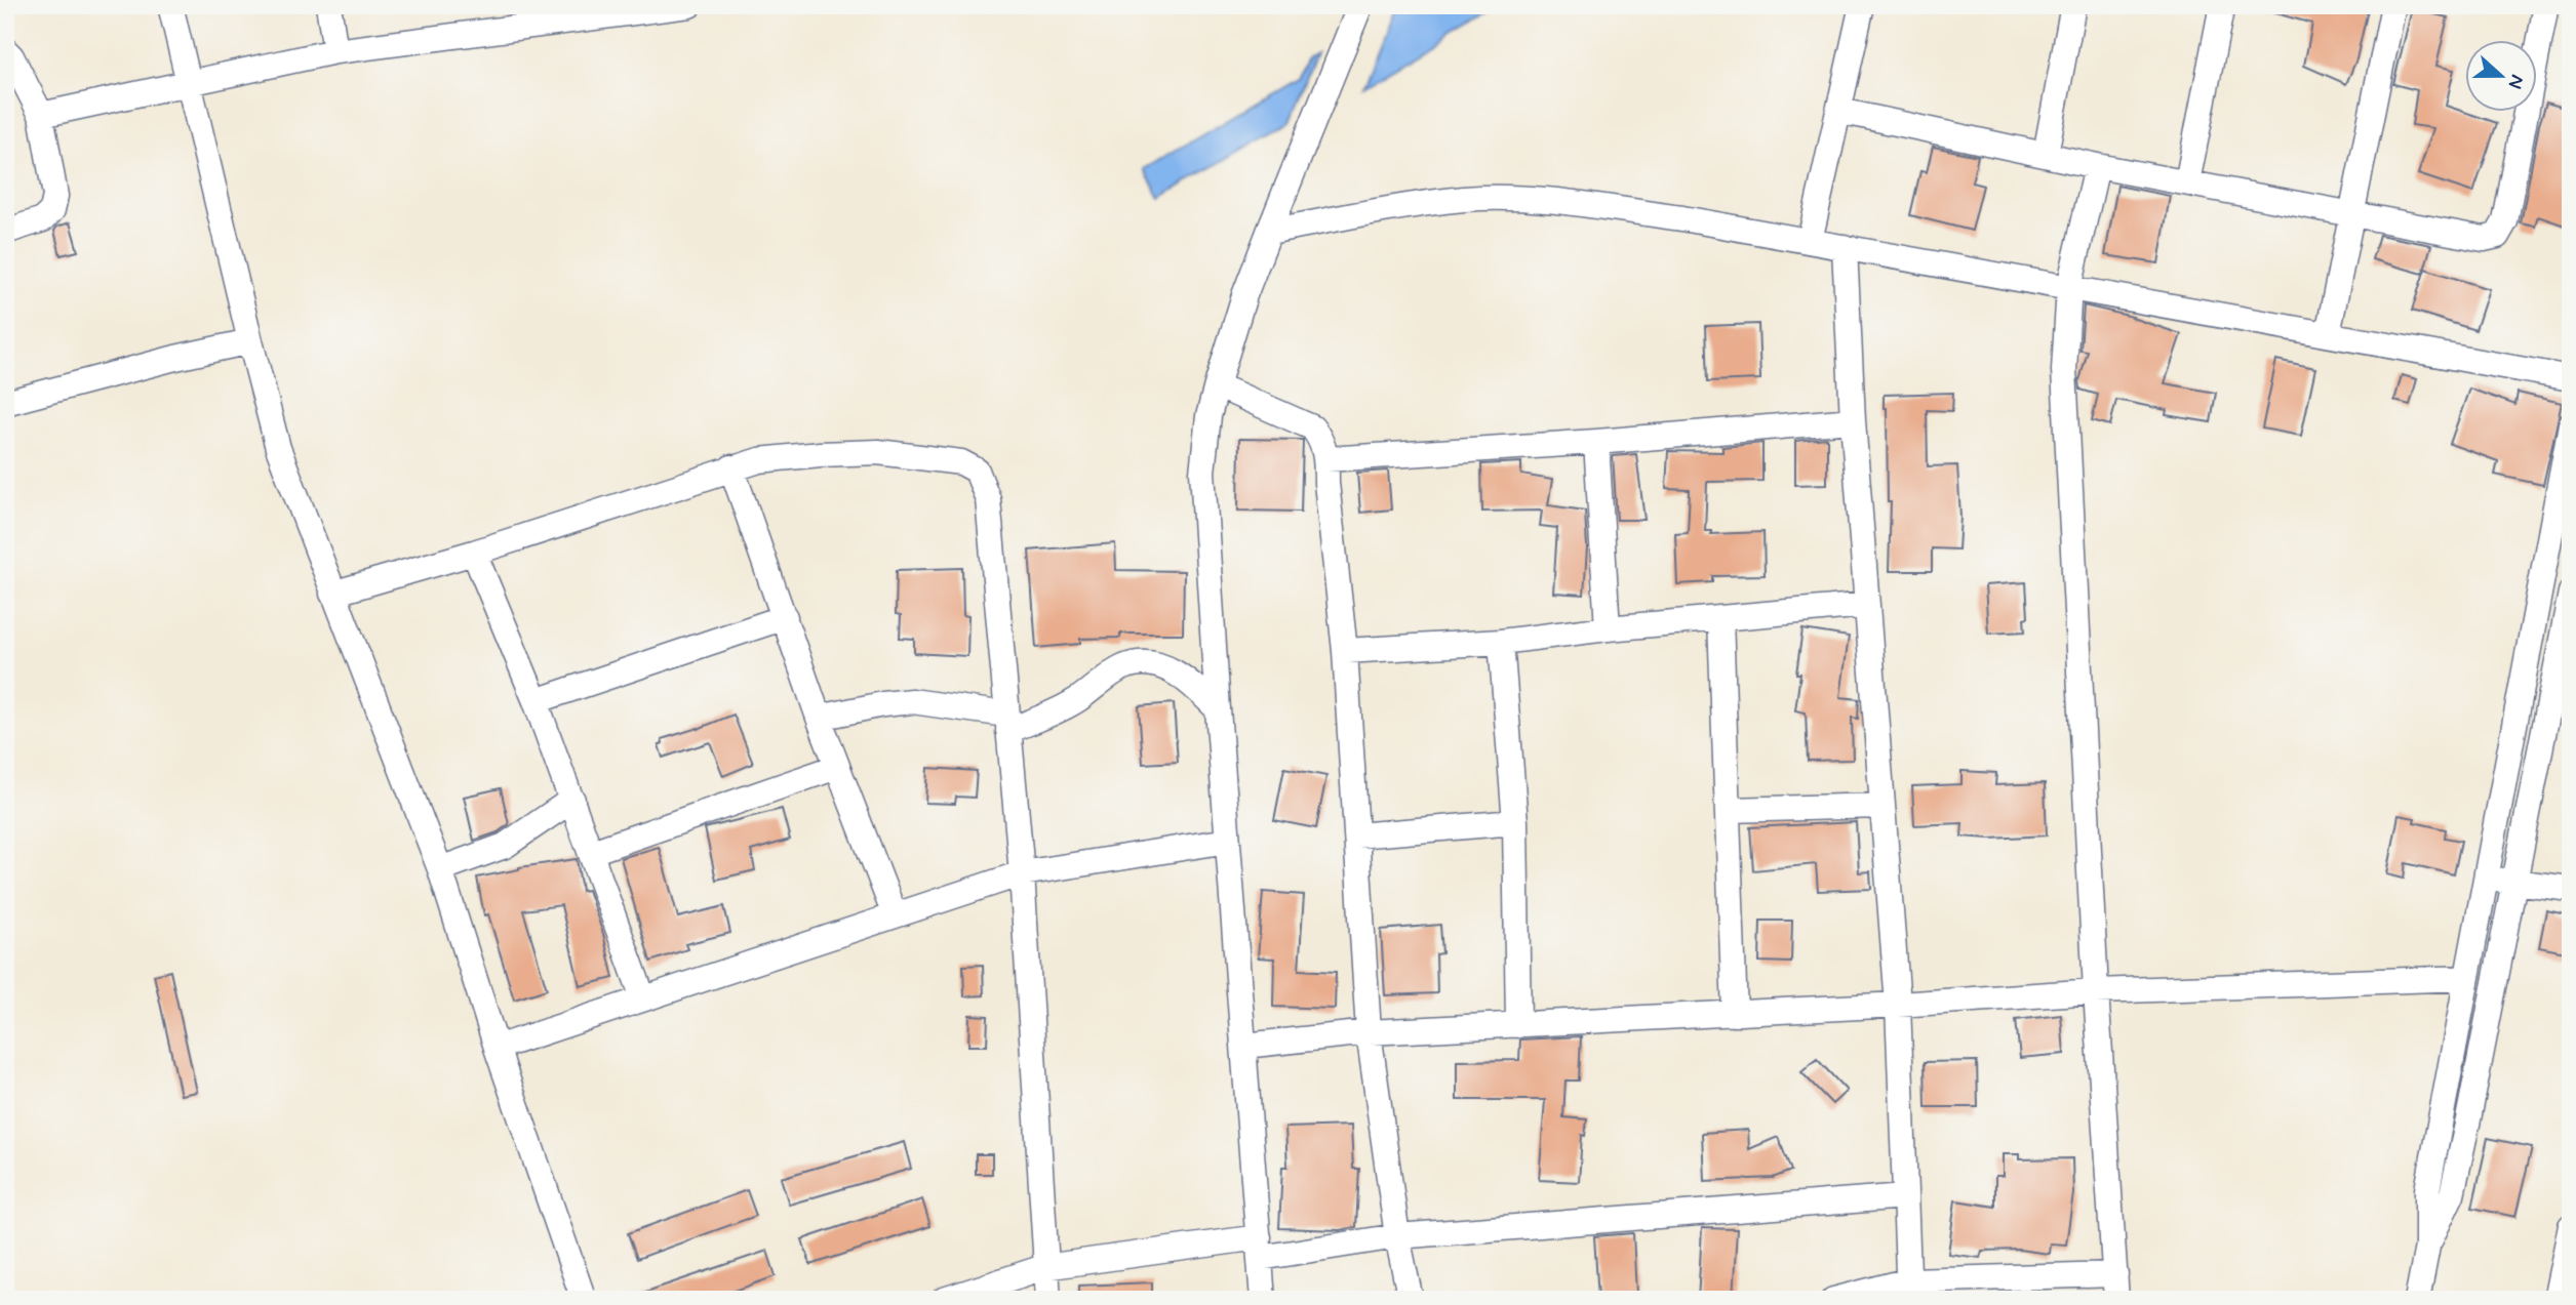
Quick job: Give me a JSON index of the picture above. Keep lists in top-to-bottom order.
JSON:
{
  "north": "right"
}
